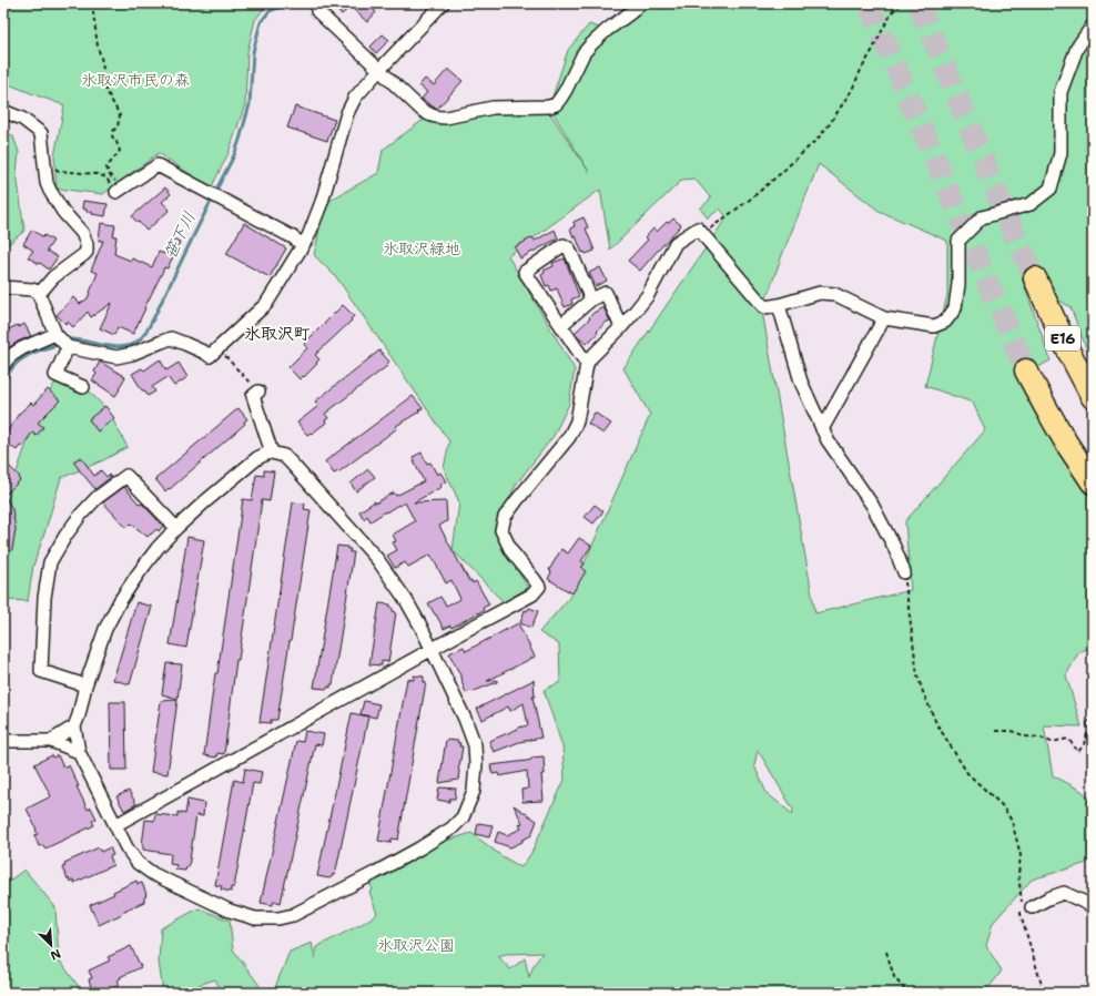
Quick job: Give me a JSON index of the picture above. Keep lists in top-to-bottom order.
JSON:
{
  "streets": {
    "highway": ["E16"]
  },
  "districts": ["氷取沢町"],
  "water": ["笹下川"],
  "parks": ["氷取沢市民の森", "氷取沢緑地", "氷取沢公園"],
  "north": "bottom right"
}
